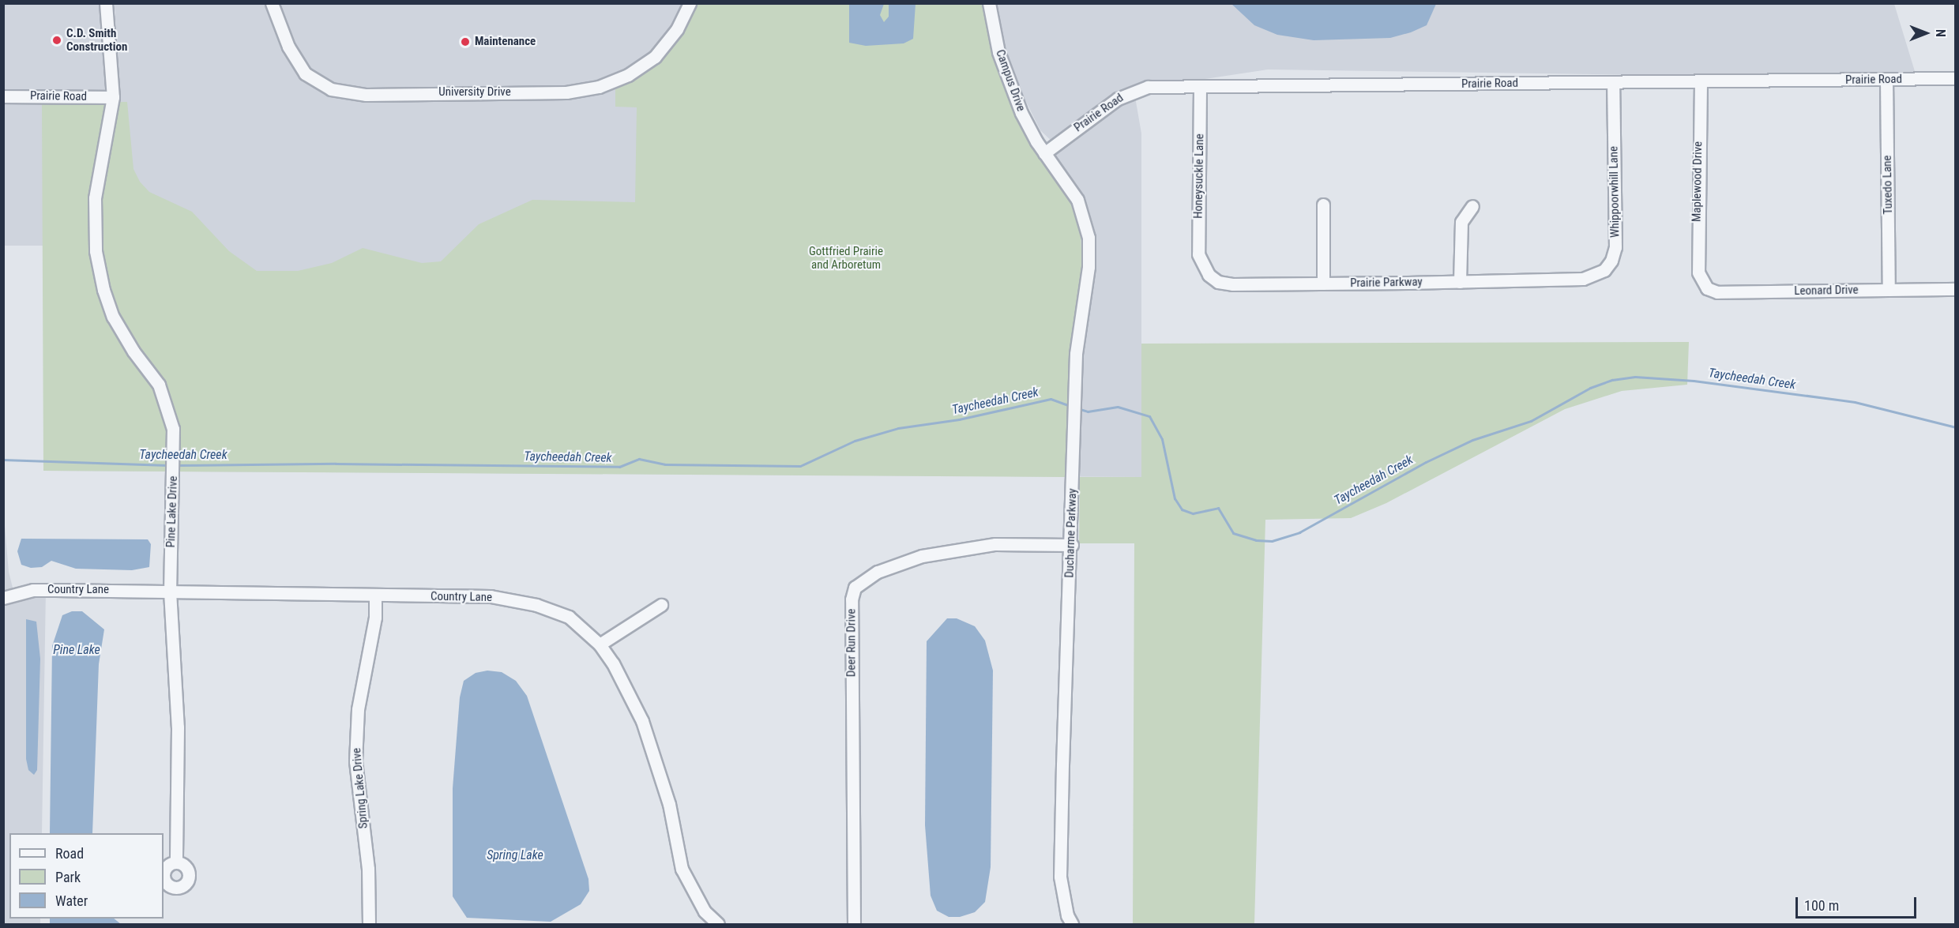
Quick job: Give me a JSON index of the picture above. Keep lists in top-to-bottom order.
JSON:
{
  "streets": {
    "street": [
      "Prairie Road",
      "Campus Drive",
      "University Drive",
      "Honeysuckle Lane",
      "Maplewood Drive",
      "Tuxedo Lane",
      "Whippoorwhill Lane",
      "Prairie Parkway",
      "Leonard Drive",
      "Pine Lake Drive",
      "Ducharme Parkway",
      "Country Lane",
      "Deer Run Drive",
      "Spring Lake Drive"
    ]
  },
  "crossings": [
    ["Prairie Road", "Campus Drive"],
    ["Prairie Road", "Honeysuckle Lane"],
    ["Prairie Road", "Maplewood Drive"],
    ["Prairie Road", "Tuxedo Lane"],
    ["Prairie Road", "Whippoorwhill Lane"],
    ["Prairie Road", "Pine Lake Drive"],
    ["Prairie Road", "Ducharme Parkway"],
    ["Campus Drive", "Ducharme Parkway"],
    ["Honeysuckle Lane", "Prairie Parkway"],
    ["Maplewood Drive", "Leonard Drive"],
    ["Tuxedo Lane", "Leonard Drive"],
    ["Whippoorwhill Lane", "Prairie Parkway"],
    ["Pine Lake Drive", "Country Lane"],
    ["Ducharme Parkway", "Deer Run Drive"],
    ["Country Lane", "Spring Lake Drive"]
  ],
  "water": ["Taycheedah Creek", "Pine Lake", "Spring Lake"],
  "parks": ["Gottfried Prairie and Arboretum"],
  "places": ["C.D. Smith Construction", "Maintenance"],
  "legend": ["Road", "Park", "Water"],
  "scale_bar": "100 m",
  "north": "right"
}
